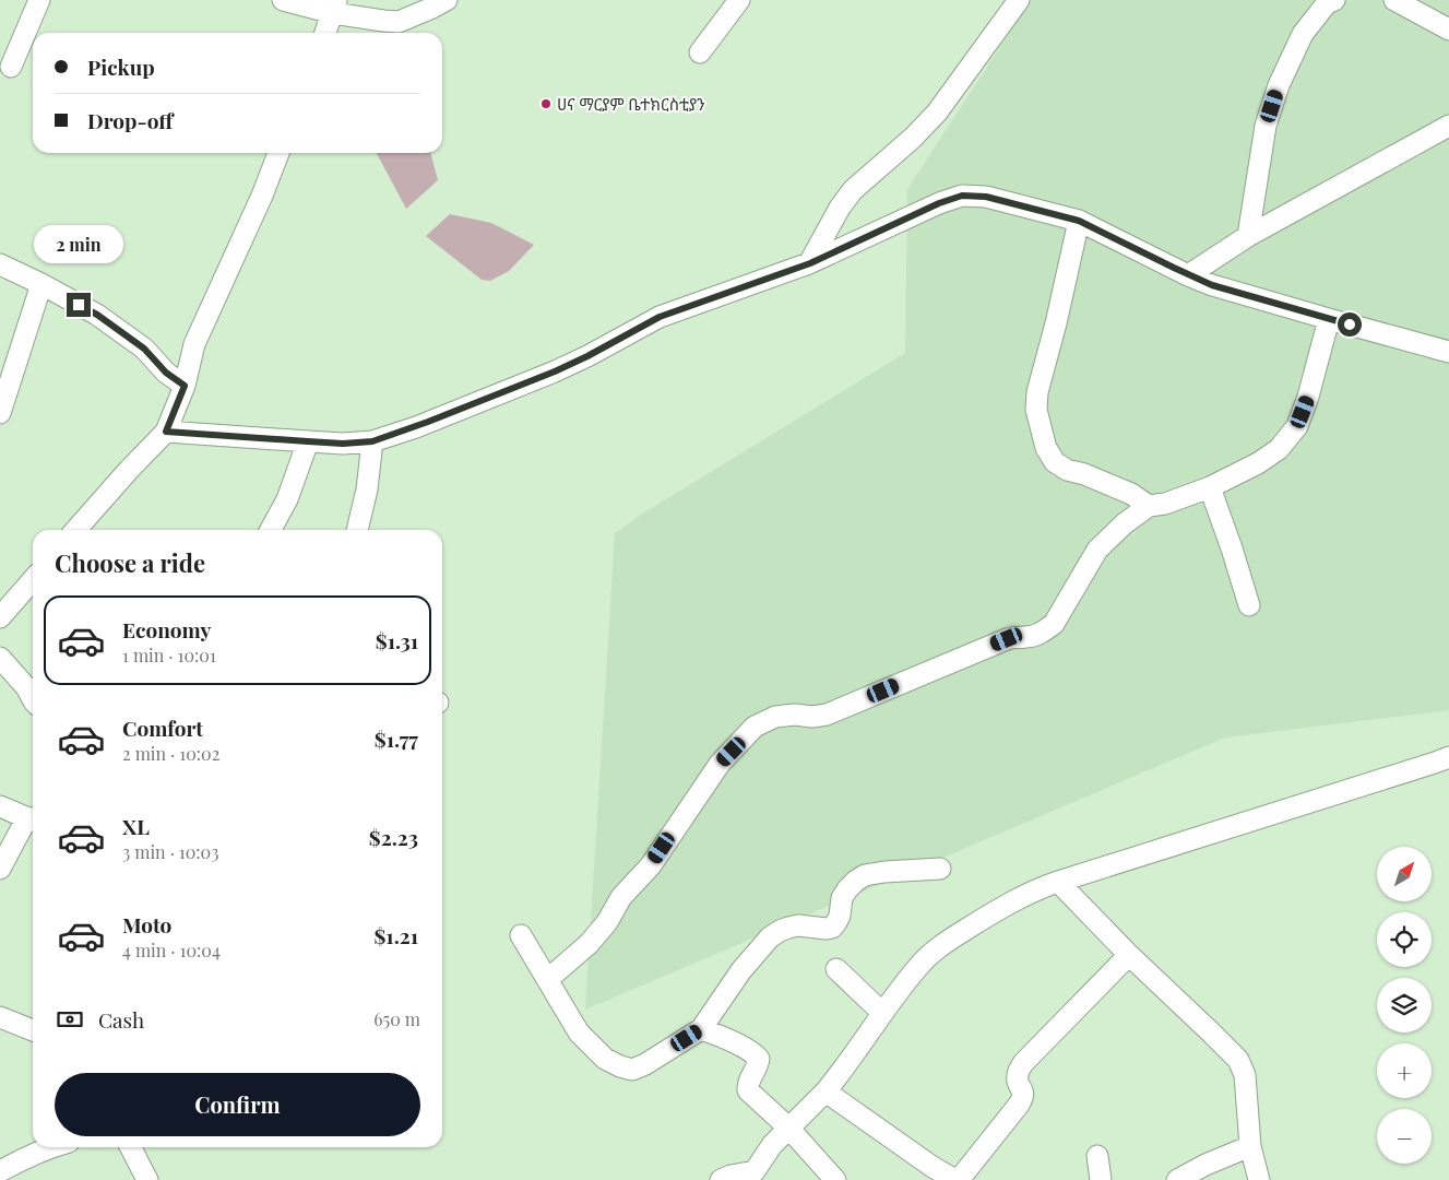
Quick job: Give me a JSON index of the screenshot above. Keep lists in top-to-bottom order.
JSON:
{
  "places": ["ሀና ማርያም ቤተክርስቲያን"],
  "north": "top right",
  "page": {
    "banner": ["Pickup", "Drop-off"],
    "bubble": "2 min",
    "heading": "Choose a ride",
    "list": [
      {
        "name": "Economy",
        "note": "1 min · 10:01",
        "value": "$1.31"
      },
      {
        "name": "Comfort",
        "note": "2 min · 10:02",
        "value": "$1.77"
      },
      {
        "name": "XL",
        "note": "3 min · 10:03",
        "value": "$2.23"
      },
      {
        "name": "Moto",
        "note": "4 min · 10:04",
        "value": "$1.21"
      }
    ],
    "map_buttons": ["+", "−"],
    "pay": ["Cash", "650 m"],
    "buttons": "Confirm"
  }
}
